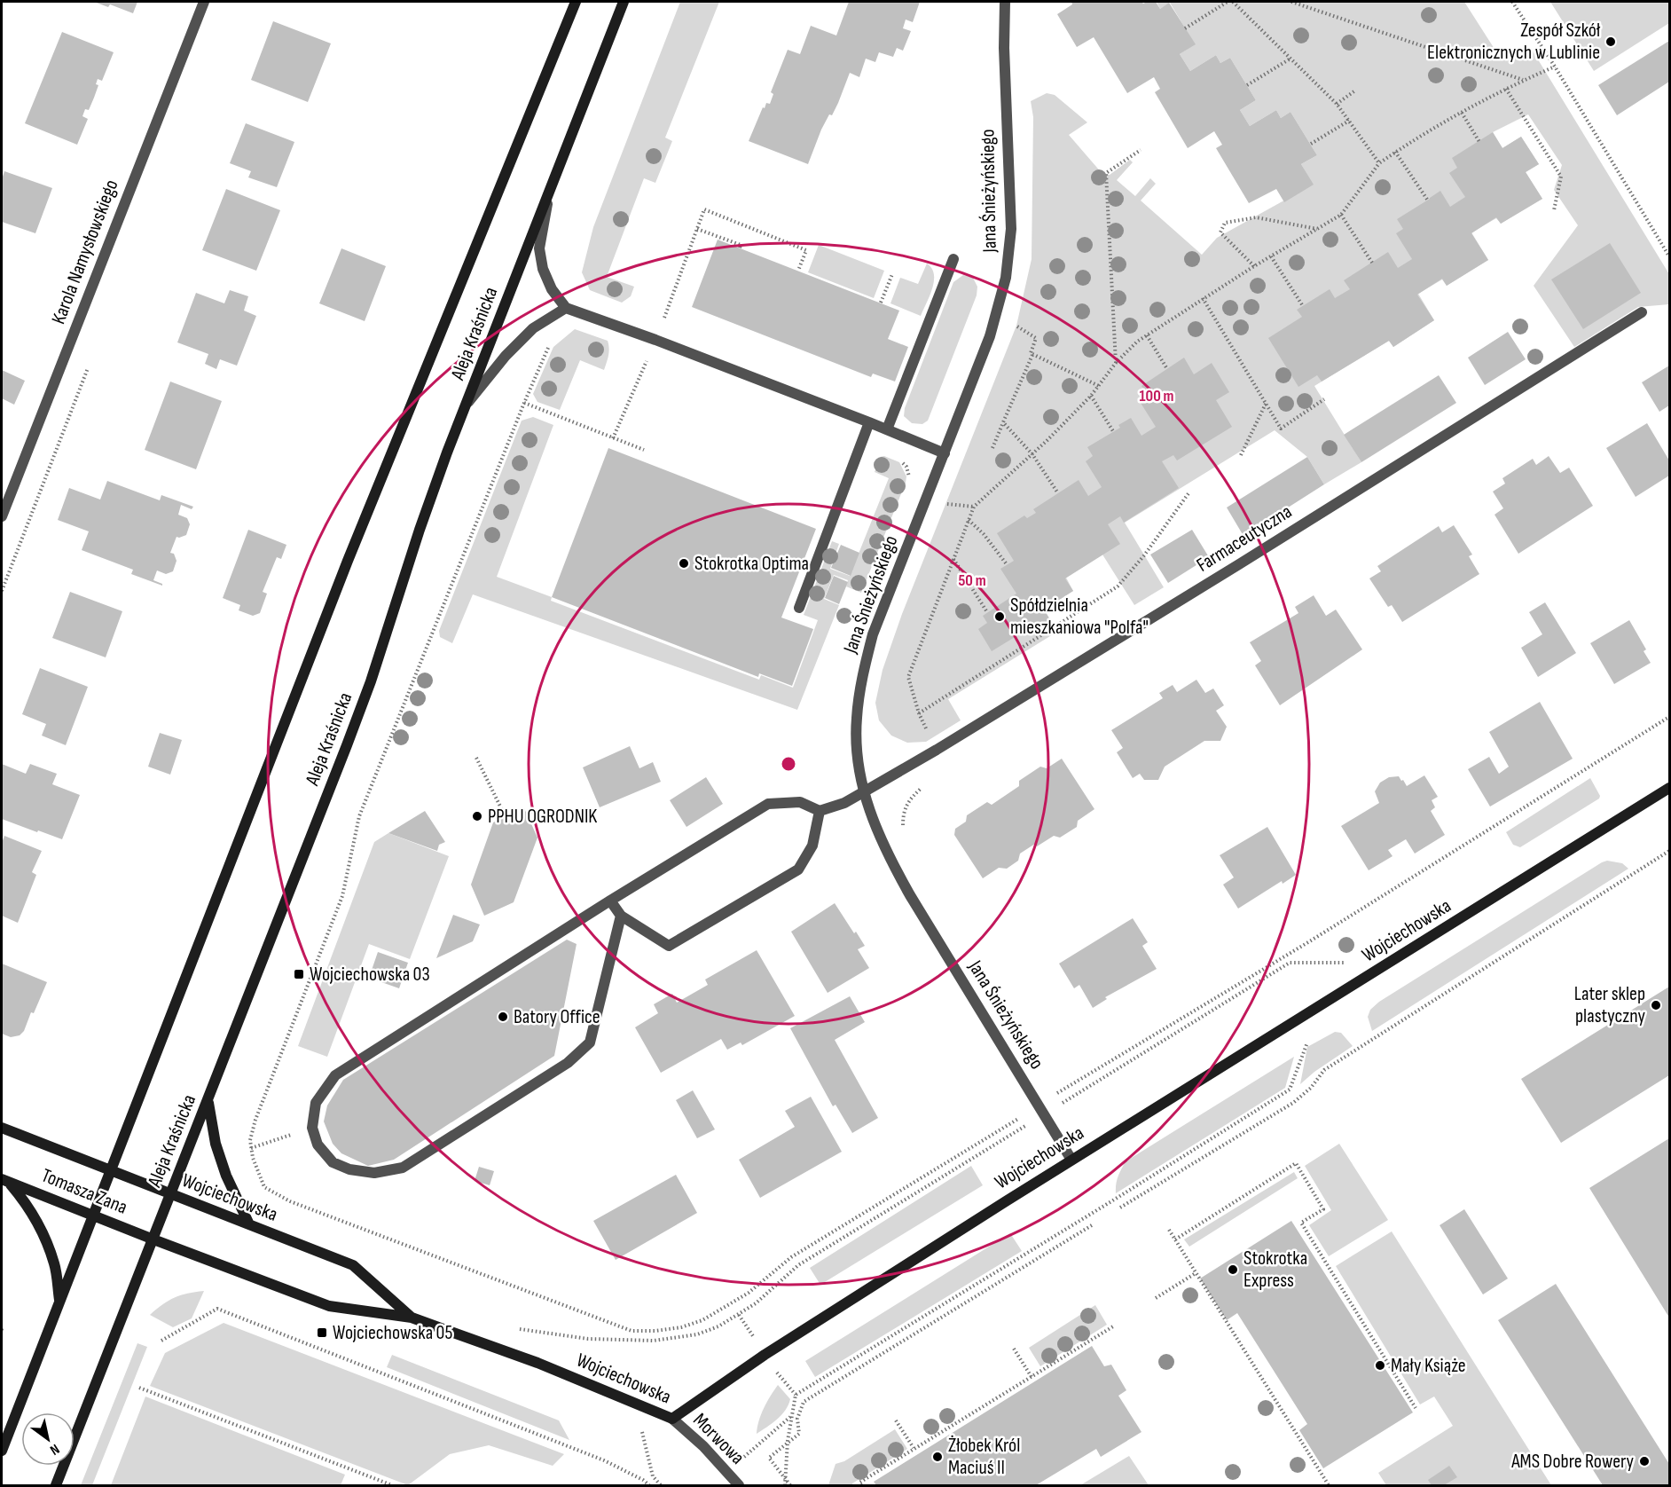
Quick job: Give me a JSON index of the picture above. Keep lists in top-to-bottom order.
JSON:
{
  "streets": {
    "main road": ["Aleja Kraśnicka", "Wojciechowska", "Tomasza Zana"],
    "street": [
      "Jana Śnieżyńskiego",
      "Karola Namysłowskiego",
      "Farmaceutyczna",
      "Morwowa"
    ]
  },
  "crossings": [
    ["Jana Śnieżyńskiego", "Farmaceutyczna"],
    ["Jana Śnieżyńskiego", "Wojciechowska"],
    ["Aleja Kraśnicka", "Wojciechowska"],
    ["Aleja Kraśnicka", "Tomasza Zana"],
    ["Wojciechowska", "Tomasza Zana"],
    ["Wojciechowska", "Morwowa"]
  ],
  "places": {
    "other": [
      "Zespół Szkół Elektronicznych w Lublinie",
      "Stokrotka Optima",
      "Spółdzielnia mieszkaniowa \"Polfa\"",
      "PPHU OGRODNIK",
      "Later sklep plastyczny",
      "Batory Office",
      "Stokrotka Express",
      "Mały Książe",
      "Żłobek Król Maciuś II",
      "AMS Dobre Rowery"
    ],
    "transit": ["Wojciechowska 03", "Wojciechowska 05"]
  },
  "north": "bottom right",
  "rings": ["100 m", "50 m"]
}
